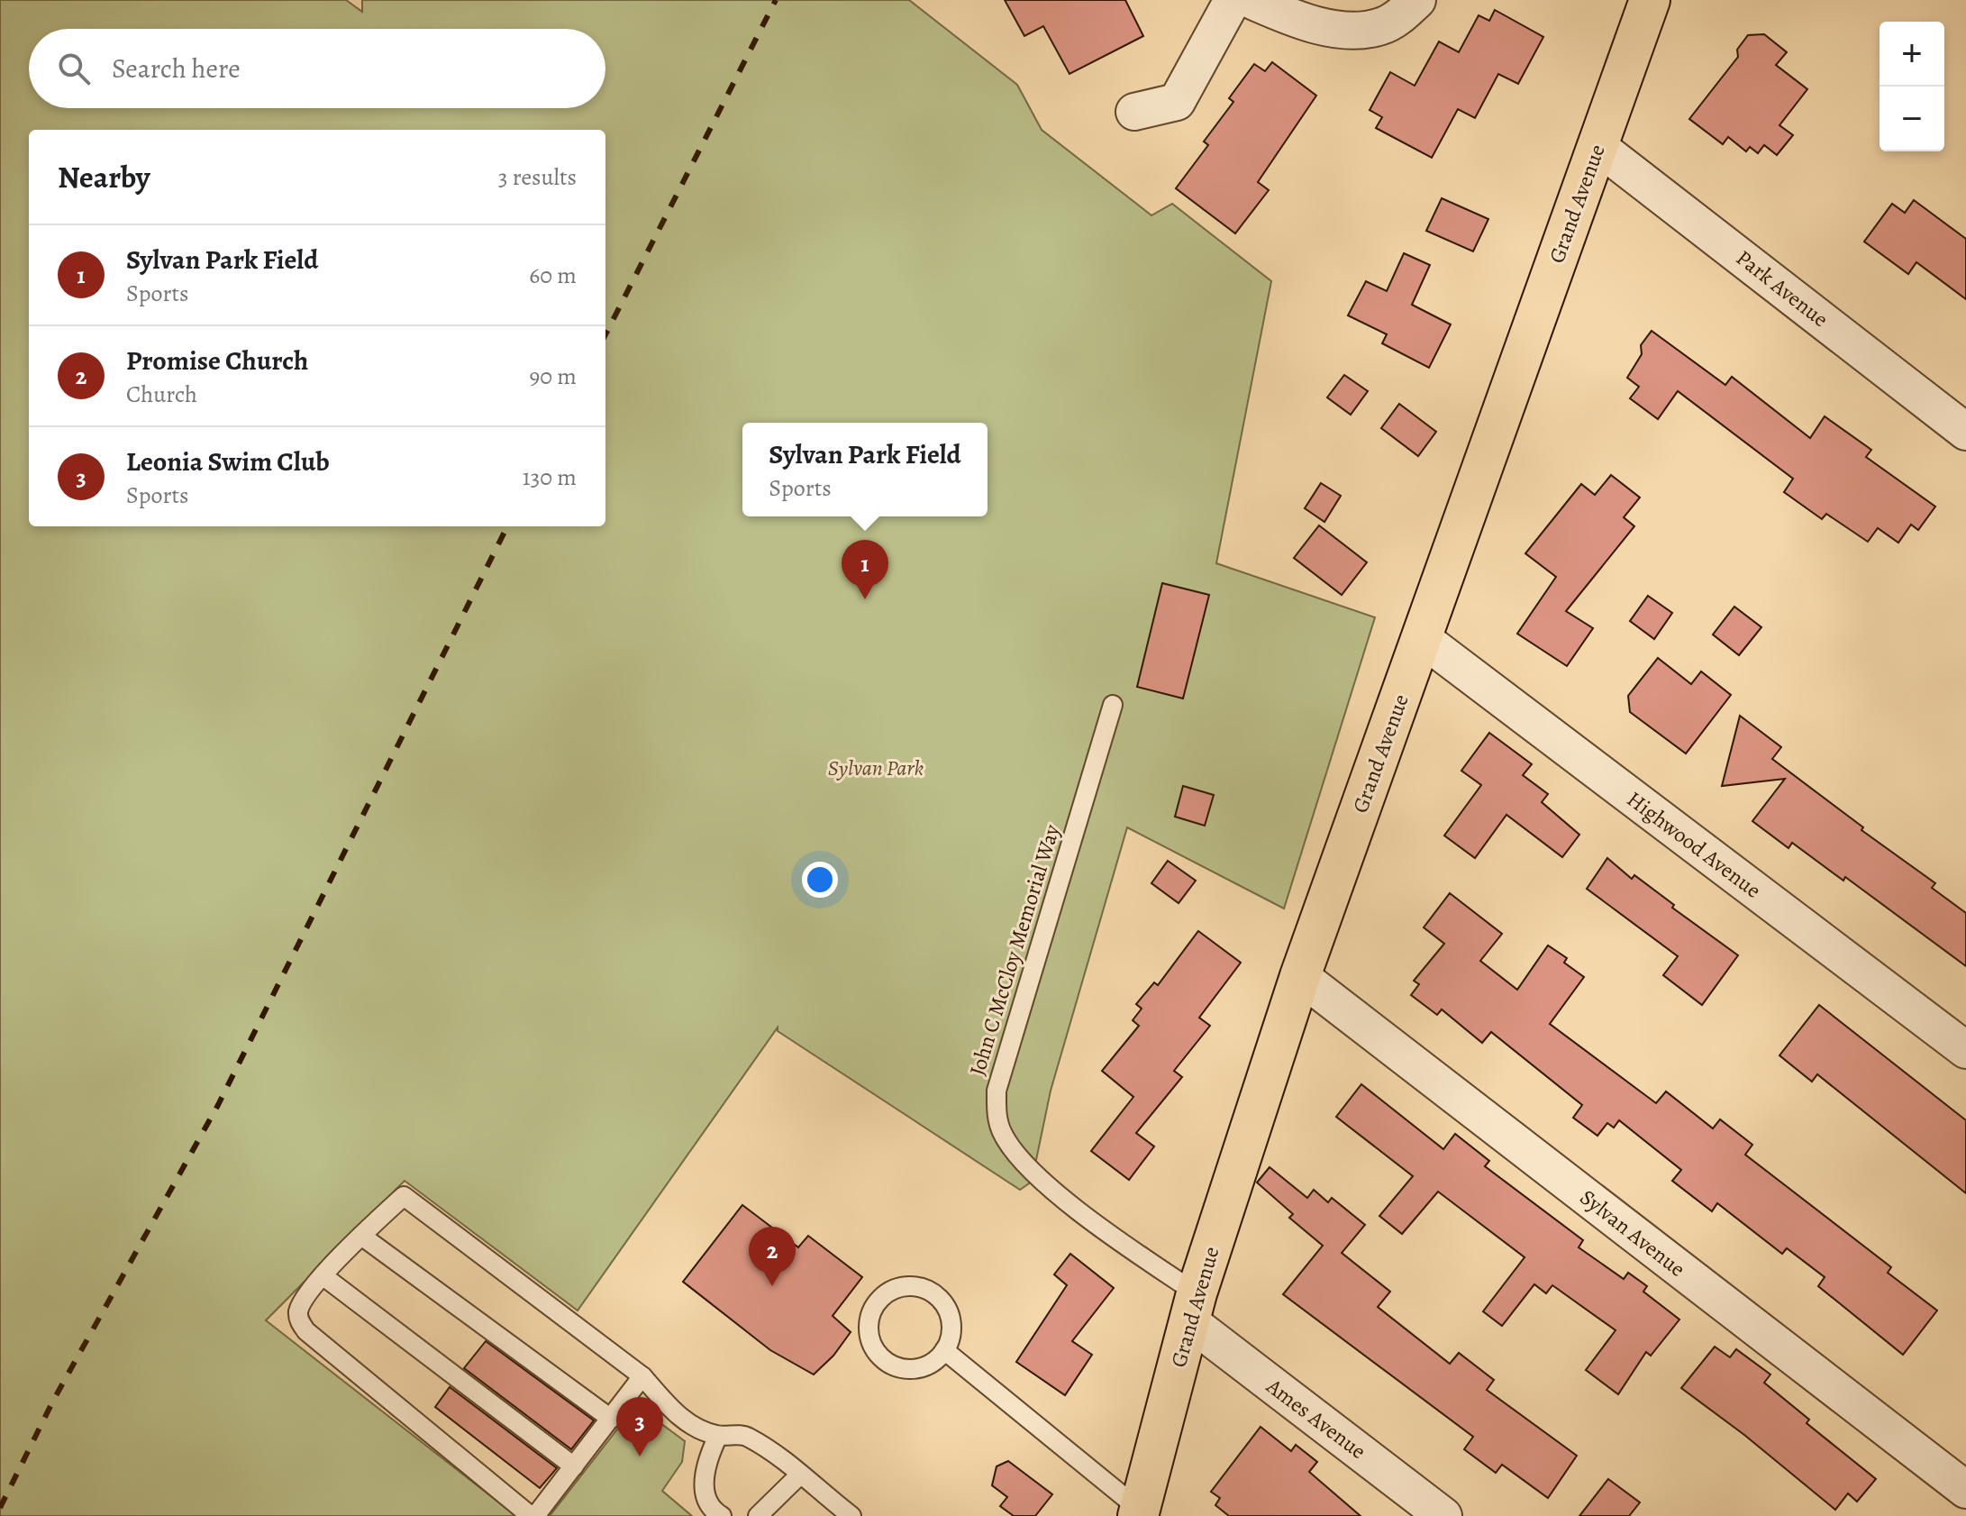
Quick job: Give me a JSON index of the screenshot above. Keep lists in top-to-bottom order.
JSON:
{
  "streets": {
    "main road": ["Grand Avenue"],
    "street": [
      "Park Avenue",
      "Highwood Avenue",
      "Sylvan Avenue",
      "Ames Avenue"
    ],
    "lane": ["John C McCloy Memorial Way"]
  },
  "crossings": [
    ["Grand Avenue", "Park Avenue"],
    ["Grand Avenue", "Highwood Avenue"],
    ["Grand Avenue", "John C McCloy Memorial Way"],
    ["Grand Avenue", "Sylvan Avenue"],
    ["Grand Avenue", "Ames Avenue"],
    ["John C McCloy Memorial Way", "Ames Avenue"]
  ],
  "parks": ["Sylvan Park"],
  "page": {
    "map_buttons": ["+", "−"],
    "search": "Search here",
    "heading": ["Nearby", "3 results"],
    "list": [
      {
        "mark": "1",
        "name": "Sylvan Park Field",
        "note": "Sports",
        "value": "60 m"
      },
      {
        "mark": "2",
        "name": "Promise Church",
        "note": "Church",
        "value": "90 m"
      },
      {
        "mark": "3",
        "name": "Leonia Swim Club",
        "note": "Sports",
        "value": "130 m"
      }
    ],
    "popup": ["Sylvan Park Field", "Sports"],
    "pins": ["1", "2", "3"]
  }
}
